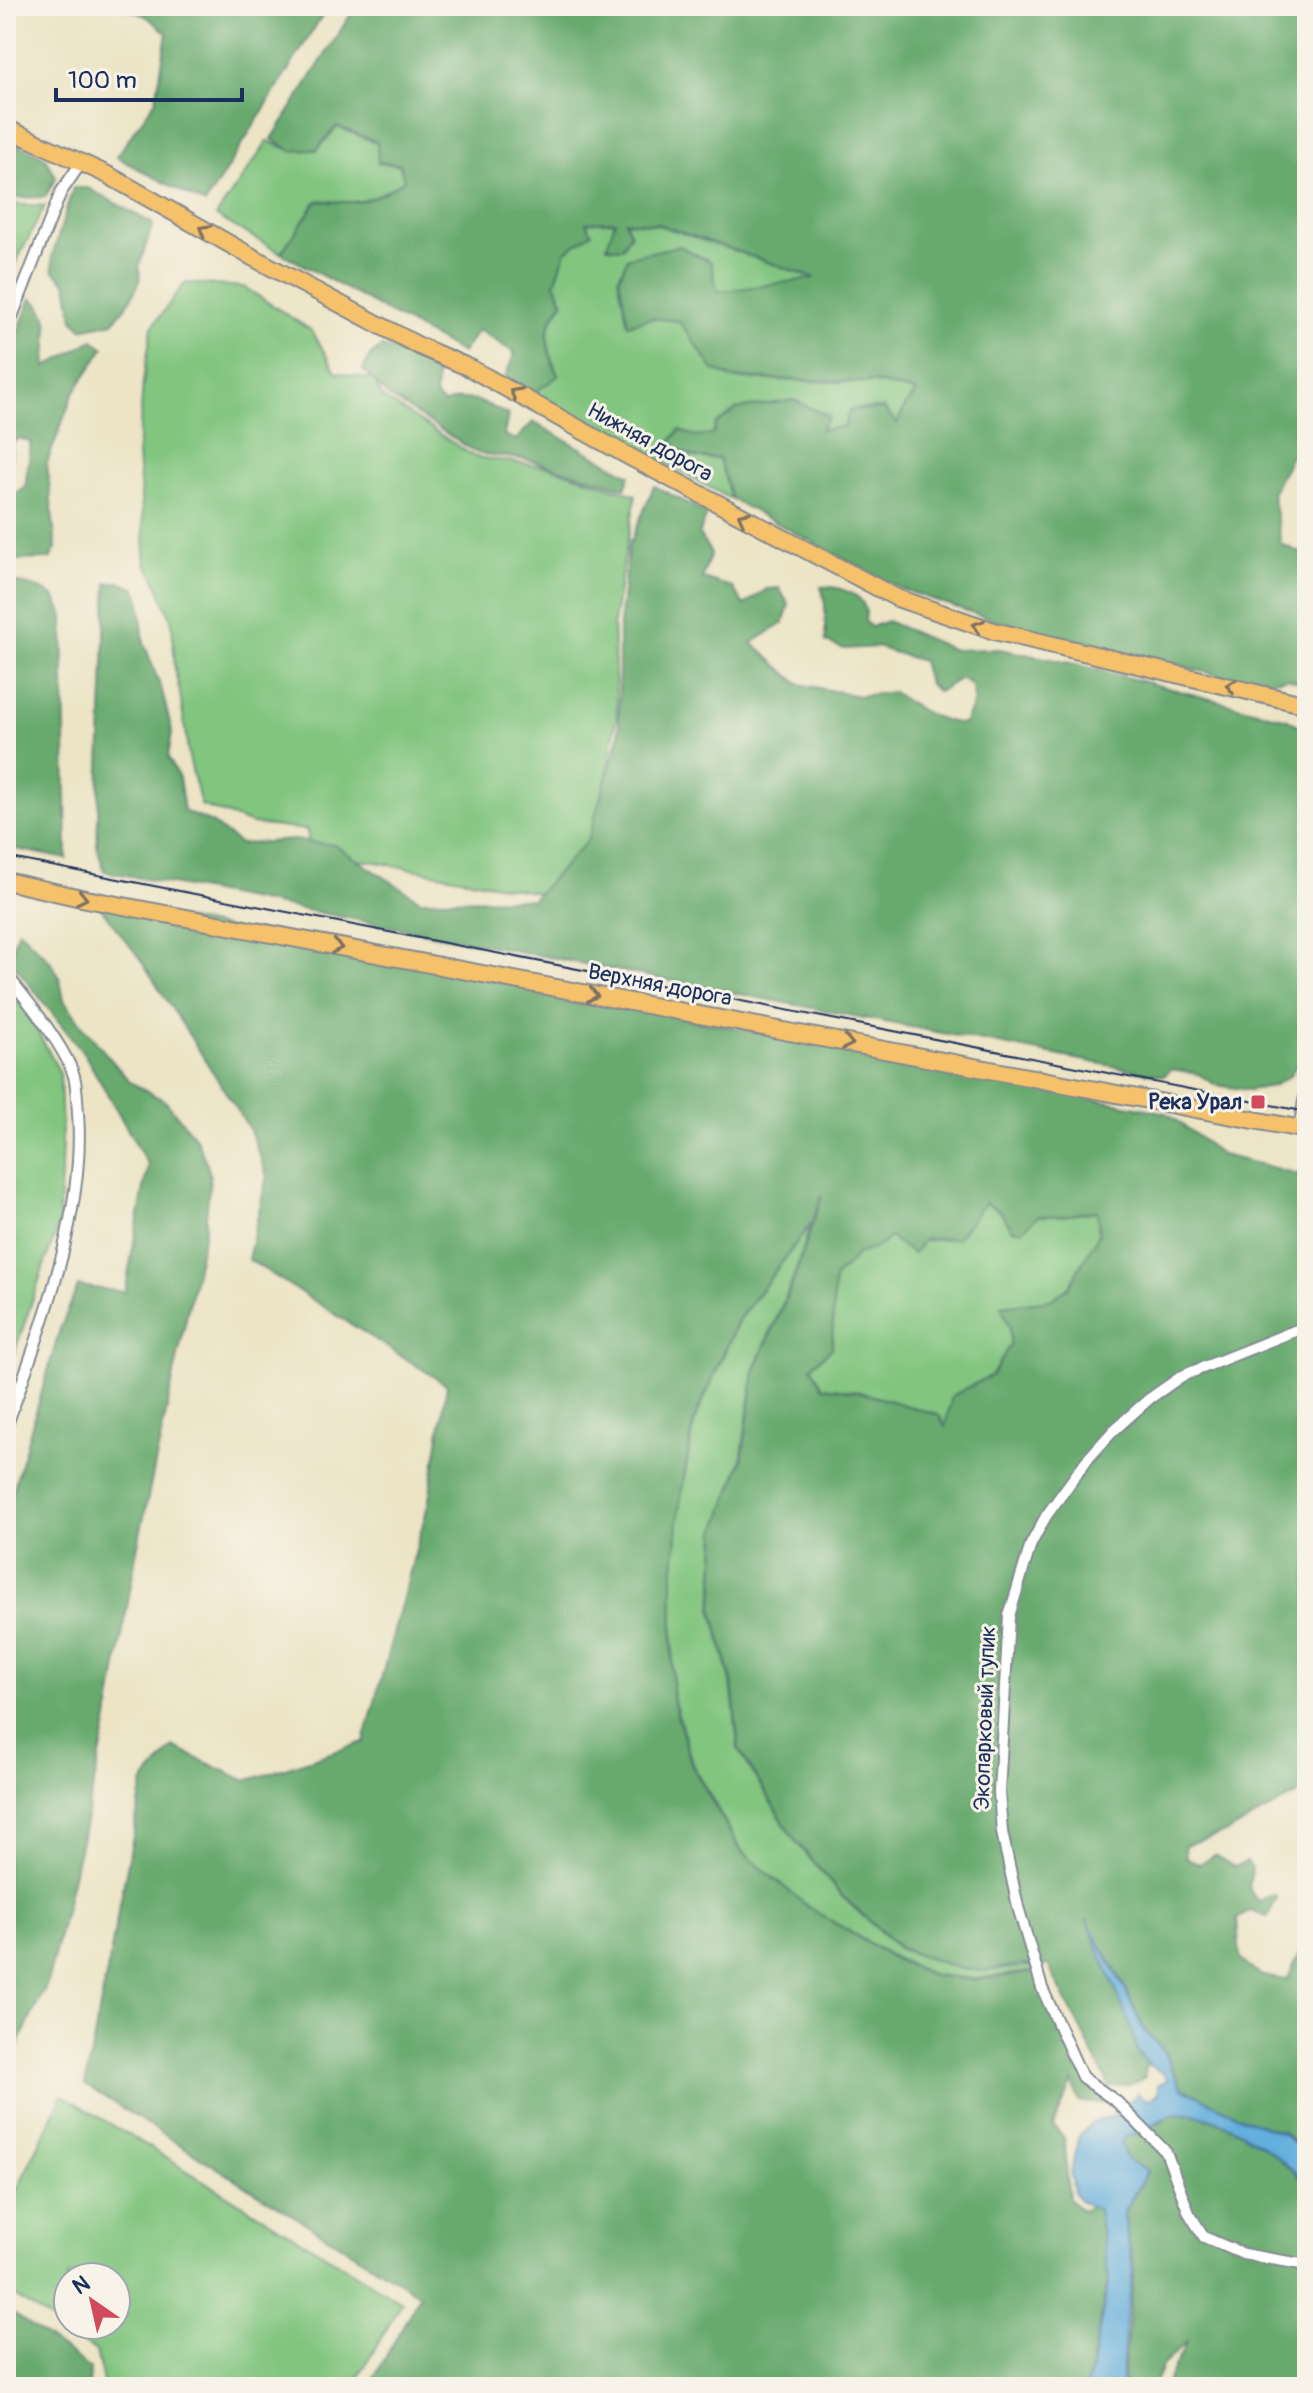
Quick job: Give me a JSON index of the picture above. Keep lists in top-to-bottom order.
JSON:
{
  "streets": {
    "main road": ["Нижняя дорога", "Верхняя дорога"],
    "street": ["Экопарковый тупик"]
  },
  "one_way": ["Нижняя дорога", "Верхняя дорога"],
  "places": {
    "transit": ["Река Урал"]
  },
  "scale_bar": "100 m",
  "north": "top left"
}
